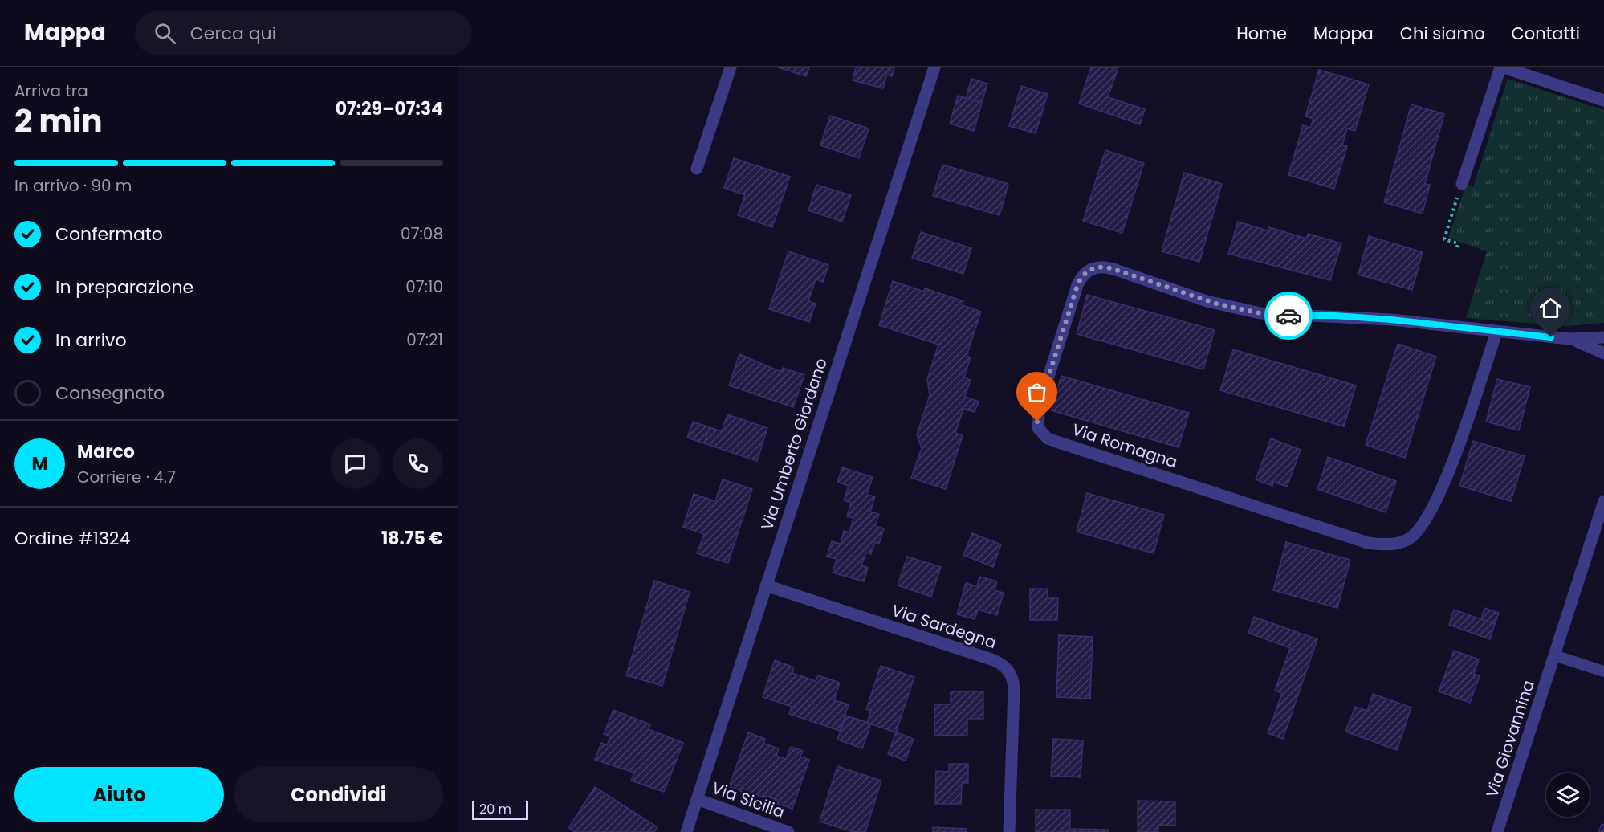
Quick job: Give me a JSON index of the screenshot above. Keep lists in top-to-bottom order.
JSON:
{
  "streets": {
    "street": [
      "Via Umberto Giordano",
      "Via Romagna",
      "Via Sardegna",
      "Via Giovannina",
      "Via Sicilia"
    ]
  },
  "crossings": [
    ["Via Umberto Giordano", "Via Sardegna"],
    ["Via Umberto Giordano", "Via Sicilia"]
  ],
  "scale_bar": "20 m",
  "page": {
    "header": "Mappa",
    "search": "Cerca qui",
    "nav": [
      "Home",
      "Mappa",
      "Chi siamo",
      "Contatti"
    ],
    "heading": ["2 min", "Arriva tra", "07:29–07:34"],
    "panel": [
      "Marco",
      "Corriere · 4.7",
      "Ordine #1324",
      "18.75 €"
    ],
    "bar": "In arrivo · 90 m",
    "list": [
      ["Confermato", "07:08"],
      ["In preparazione", "07:10"],
      ["In arrivo", "07:21"],
      "Consegnato"
    ],
    "round": "M",
    "buttons": ["Aiuto", "Condividi"],
    "scale": "20 m"
  }
}
